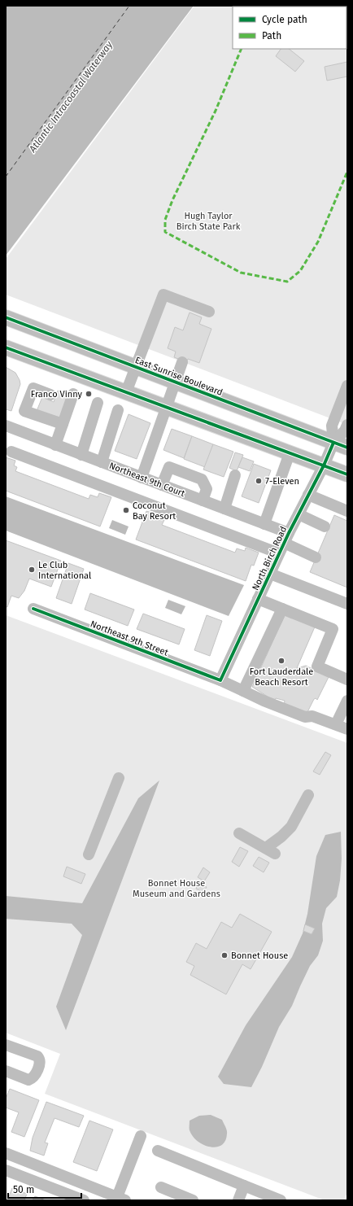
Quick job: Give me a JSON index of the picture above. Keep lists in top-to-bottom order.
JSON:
{
  "streets": {
    "main road": ["East Sunrise Boulevard"],
    "street": ["Northeast 9th Court", "North Birch Road", "Northeast 9th Street"]
  },
  "crossings": [
    ["East Sunrise Boulevard", "North Birch Road"],
    ["Northeast 9th Court", "North Birch Road"],
    ["North Birch Road", "Northeast 9th Street"]
  ],
  "water": ["Atlantic Intracoastal Waterway"],
  "parks": ["Hugh Taylor Birch State Park", "Bonnet House Museum and Gardens"],
  "places": [
    "Franco Vinny",
    "7-Eleven",
    "Coconut Bay Resort",
    "Le Club International",
    "Fort Lauderdale Beach Resort",
    "Bonnet House"
  ],
  "legend": ["Cycle path", "Path"],
  "scale_bar": "50 m"
}
